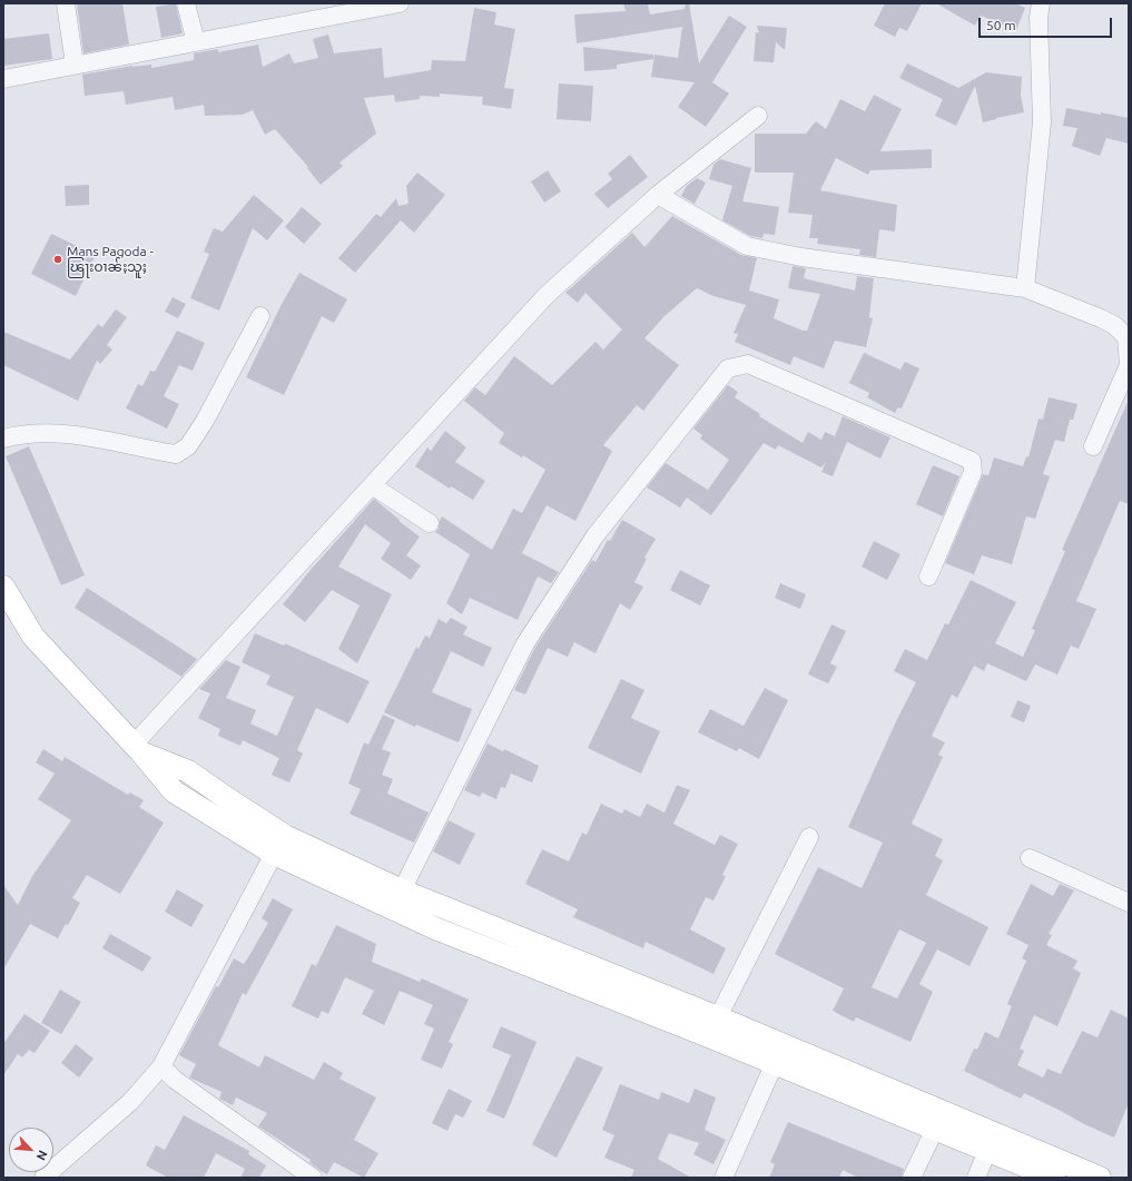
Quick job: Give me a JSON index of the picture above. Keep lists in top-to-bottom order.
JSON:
{
  "places": ["Mans Pagoda - ၽြႃးဝၢၼ်ႈသူႈ"],
  "scale_bar": "50 m",
  "north": "bottom right"
}
